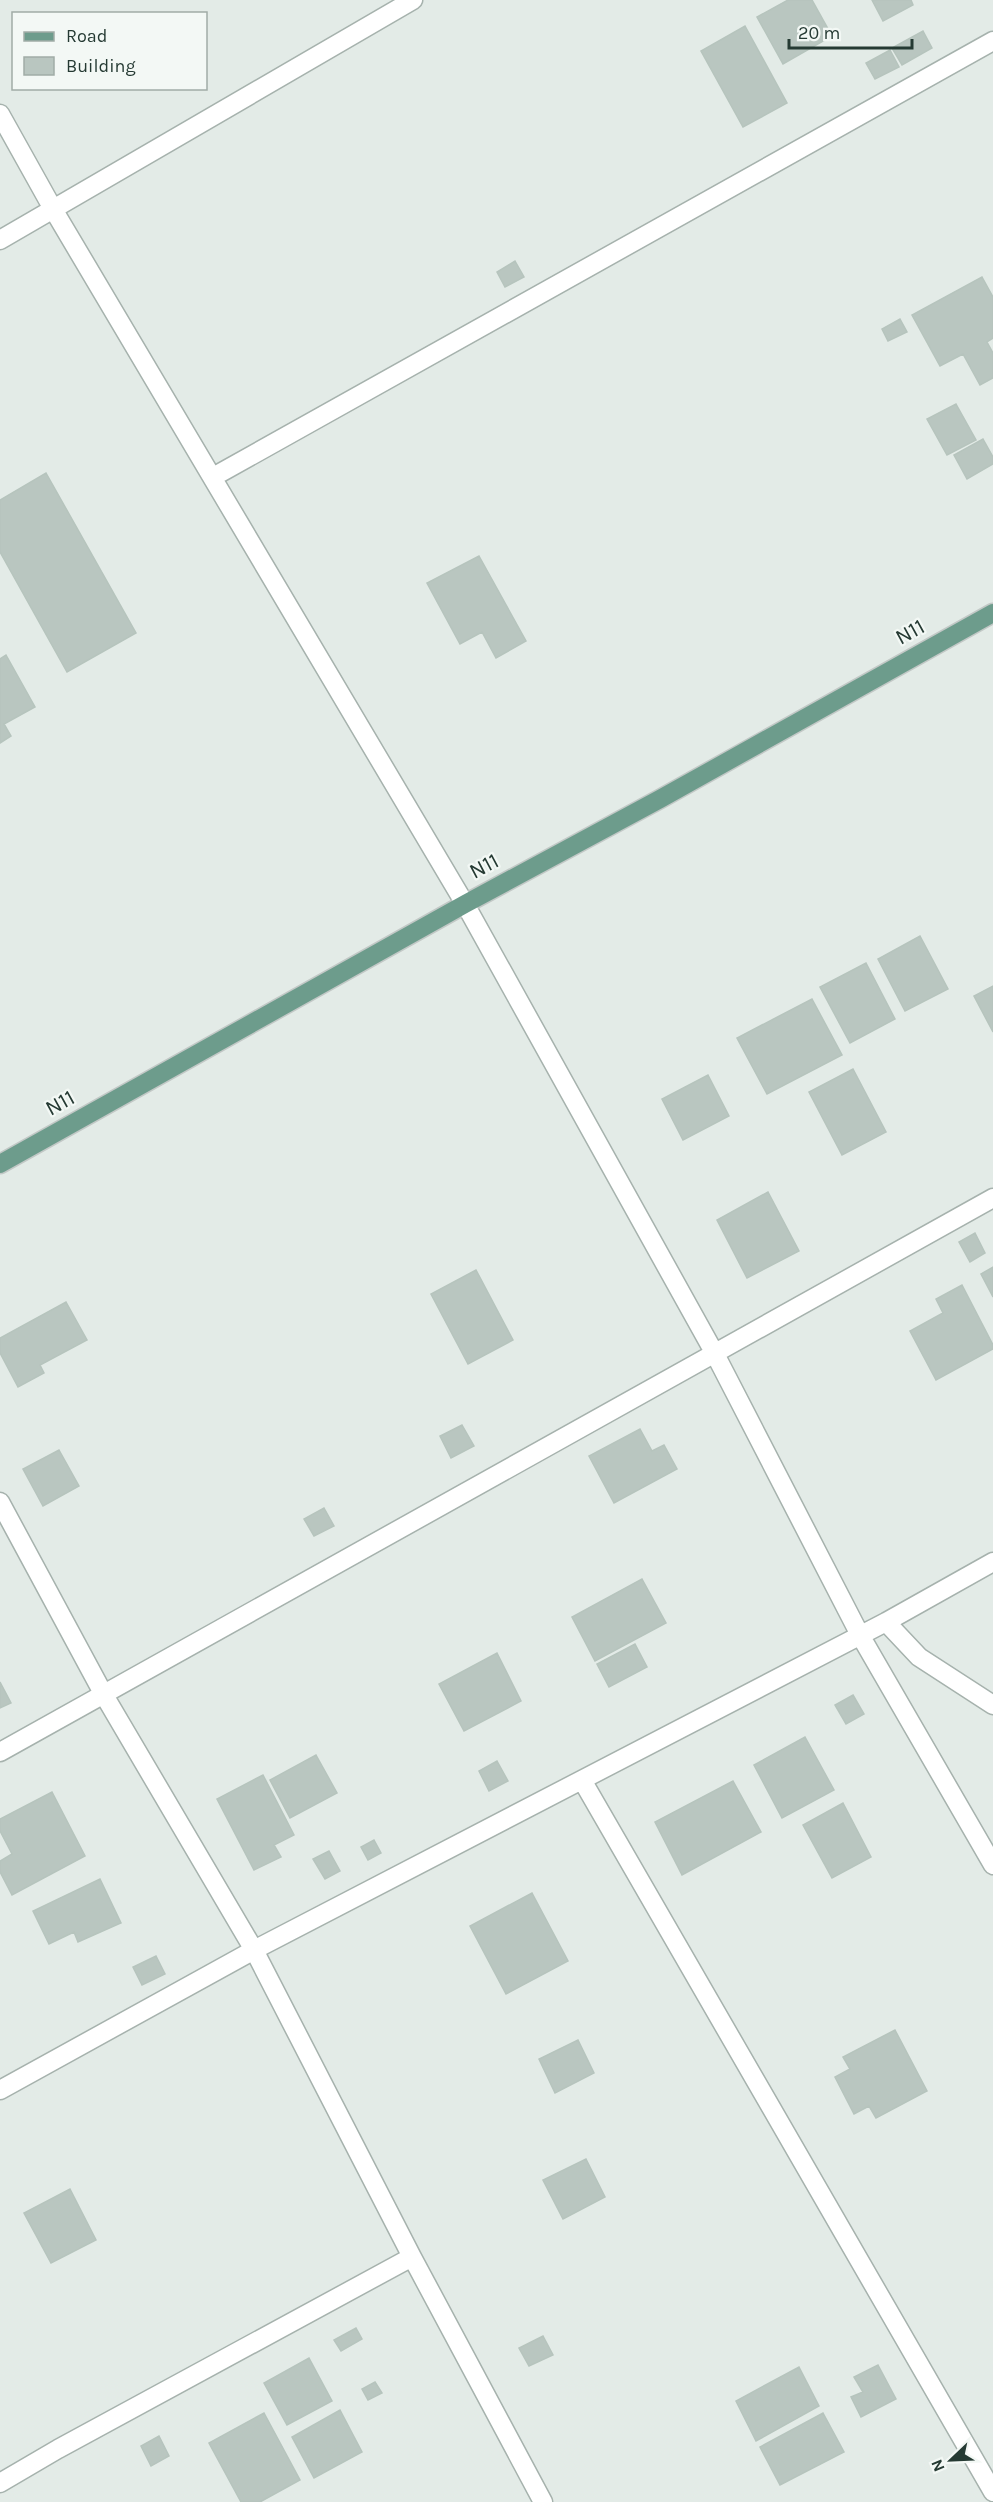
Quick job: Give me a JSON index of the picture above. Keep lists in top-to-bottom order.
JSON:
{
  "streets": {
    "main road": ["N11"]
  },
  "legend": ["Road", "Building"],
  "scale_bar": "20 m",
  "north": "bottom left"
}
